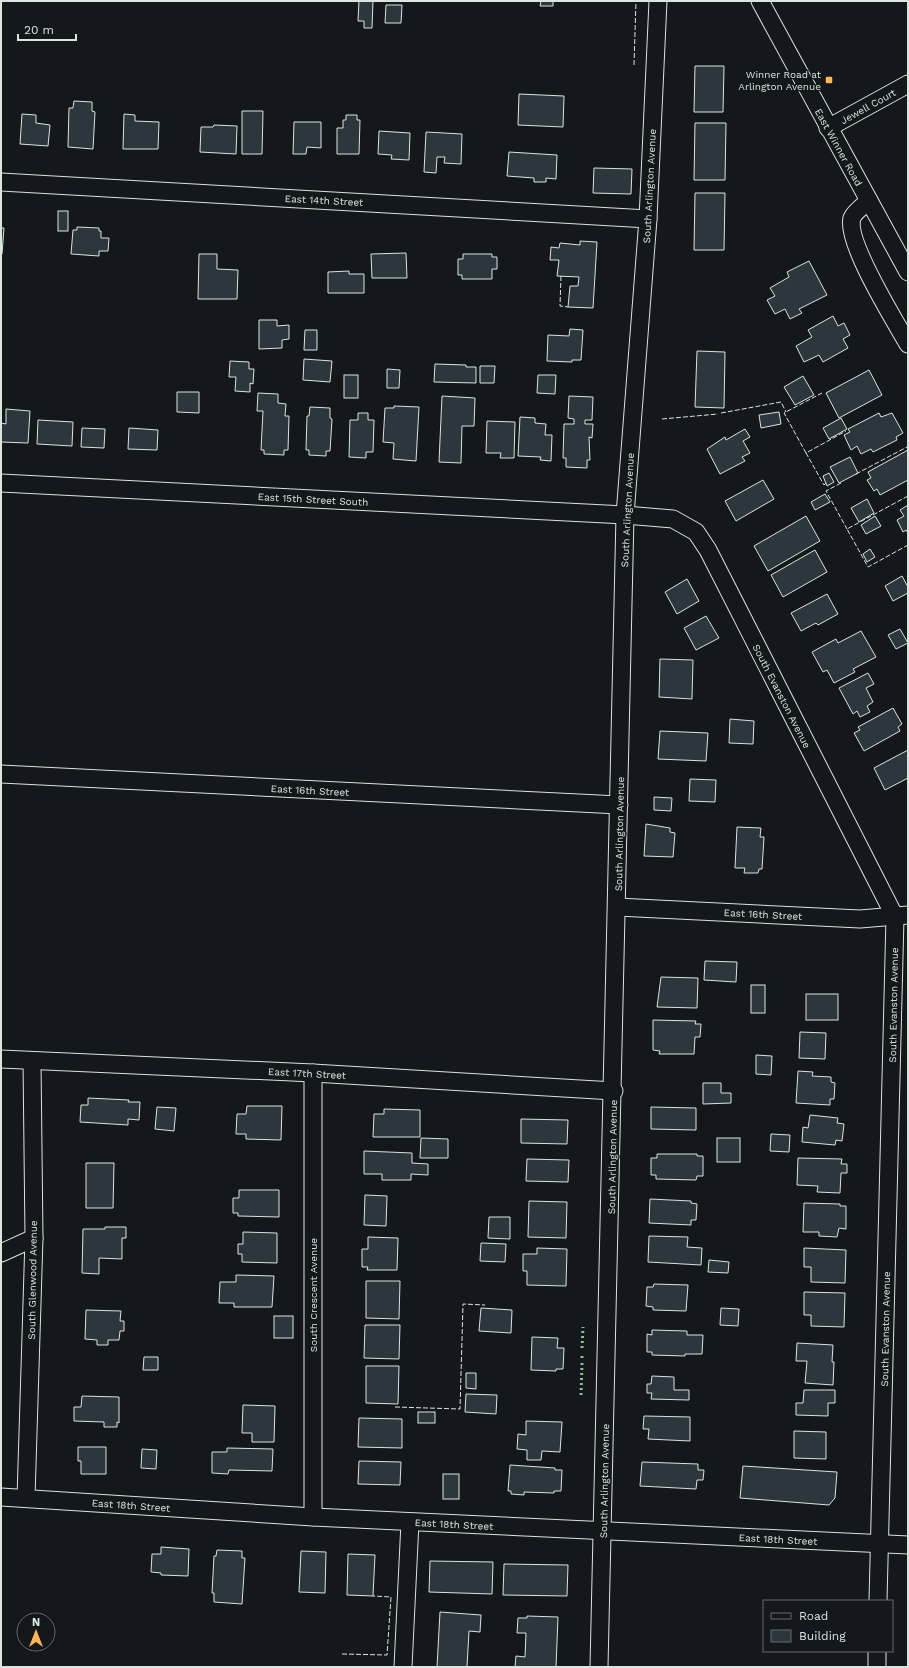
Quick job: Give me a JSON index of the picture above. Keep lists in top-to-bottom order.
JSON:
{
  "streets": {
    "street": [
      "Jewell Court",
      "East Winner Road",
      "South Arlington Avenue",
      "East 14th Street",
      "East 15th Street South",
      "South Evanston Avenue",
      "East 16th Street",
      "East 17th Street",
      "South Glenwood Avenue",
      "South Crescent Avenue",
      "East 18th Street"
    ]
  },
  "crossings": [
    ["Jewell Court", "East Winner Road"],
    ["South Arlington Avenue", "East 14th Street"],
    ["South Arlington Avenue", "East 15th Street South"],
    ["South Arlington Avenue", "South Evanston Avenue"],
    ["South Arlington Avenue", "East 16th Street"],
    ["South Arlington Avenue", "East 17th Street"],
    ["South Arlington Avenue", "East 18th Street"],
    ["East 15th Street South", "South Evanston Avenue"],
    ["South Evanston Avenue", "East 16th Street"],
    ["South Evanston Avenue", "East 18th Street"],
    ["East 17th Street", "South Glenwood Avenue"],
    ["East 17th Street", "South Crescent Avenue"],
    ["South Glenwood Avenue", "East 18th Street"],
    ["South Crescent Avenue", "East 18th Street"]
  ],
  "places": {
    "transit": ["Winner Road at Arlington Avenue"]
  },
  "legend": ["Road", "Building"],
  "scale_bar": "20 m",
  "north": "top"
}
